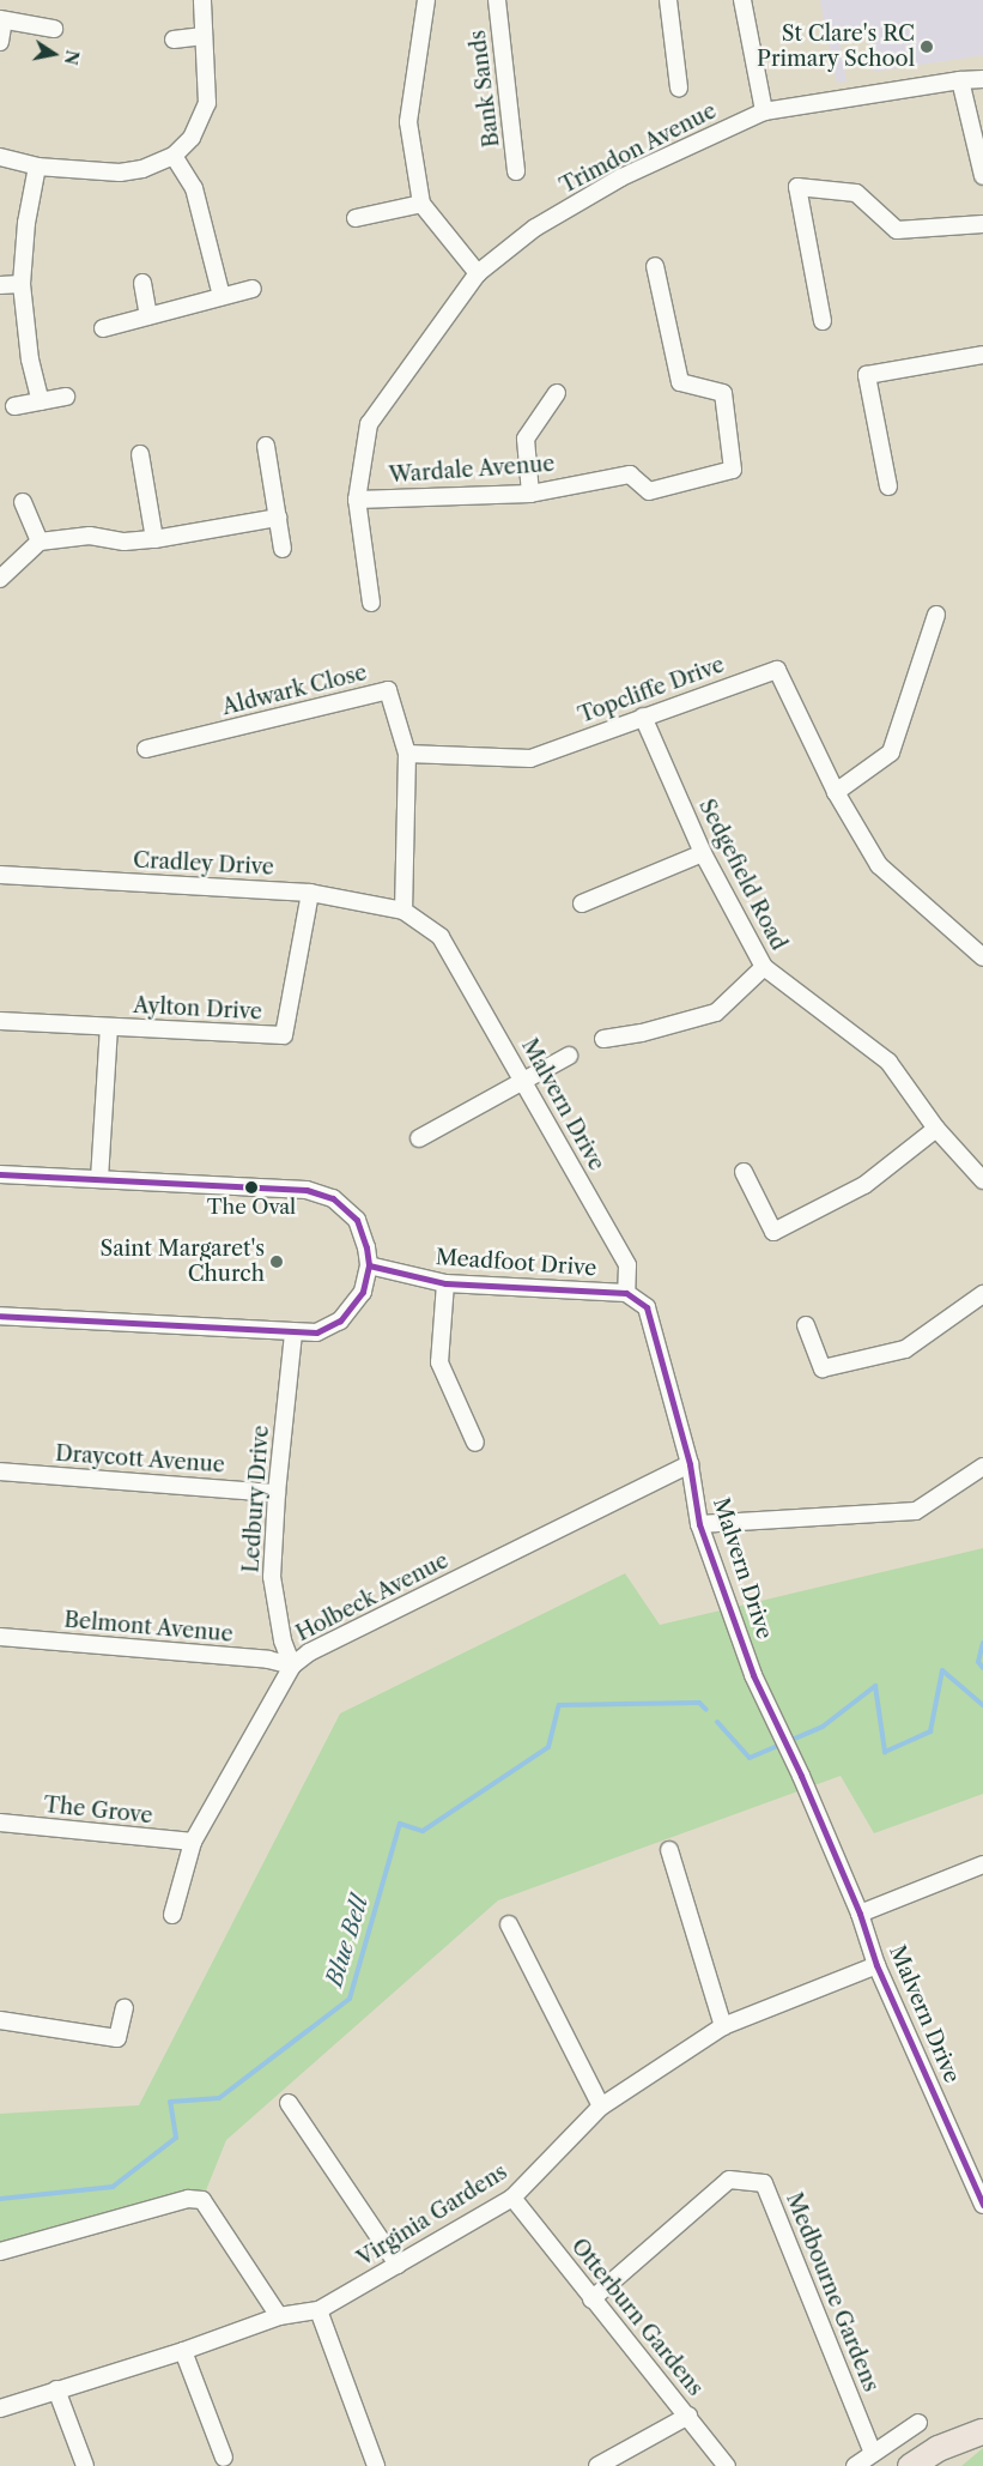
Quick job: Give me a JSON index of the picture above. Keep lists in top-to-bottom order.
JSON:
{
  "streets": {
    "street": [
      "Bank Sands",
      "Trimdon Avenue",
      "Wardale Avenue",
      "Aldwark Close",
      "Topcliffe Drive",
      "Cradley Drive",
      "Sedgefield Road",
      "Aylton Drive",
      "Malvern Drive",
      "Meadfoot Drive",
      "Draycott Avenue",
      "Ledbury Drive",
      "Holbeck Avenue",
      "Belmont Avenue",
      "The Grove",
      "Virginia Gardens",
      "Medbourne Gardens",
      "Otterburn Gardens"
    ]
  },
  "crossings": [
    ["Trimdon Avenue", "Wardale Avenue"],
    ["Aldwark Close", "Topcliffe Drive"],
    ["Topcliffe Drive", "Sedgefield Road"],
    ["Cradley Drive", "Aylton Drive"],
    ["Cradley Drive", "Malvern Drive"],
    ["Malvern Drive", "Meadfoot Drive"],
    ["Malvern Drive", "Holbeck Avenue"],
    ["Malvern Drive", "Virginia Gardens"],
    ["Draycott Avenue", "Ledbury Drive"],
    ["Ledbury Drive", "Holbeck Avenue"],
    ["Ledbury Drive", "Belmont Avenue"],
    ["Holbeck Avenue", "Belmont Avenue"],
    ["Holbeck Avenue", "The Grove"],
    ["Virginia Gardens", "Otterburn Gardens"],
    ["Medbourne Gardens", "Otterburn Gardens"]
  ],
  "water": ["Blue Bell"],
  "places": ["St Clare's RC Primary School", "The Oval", "Saint Margaret's Church"],
  "north": "right"
}
